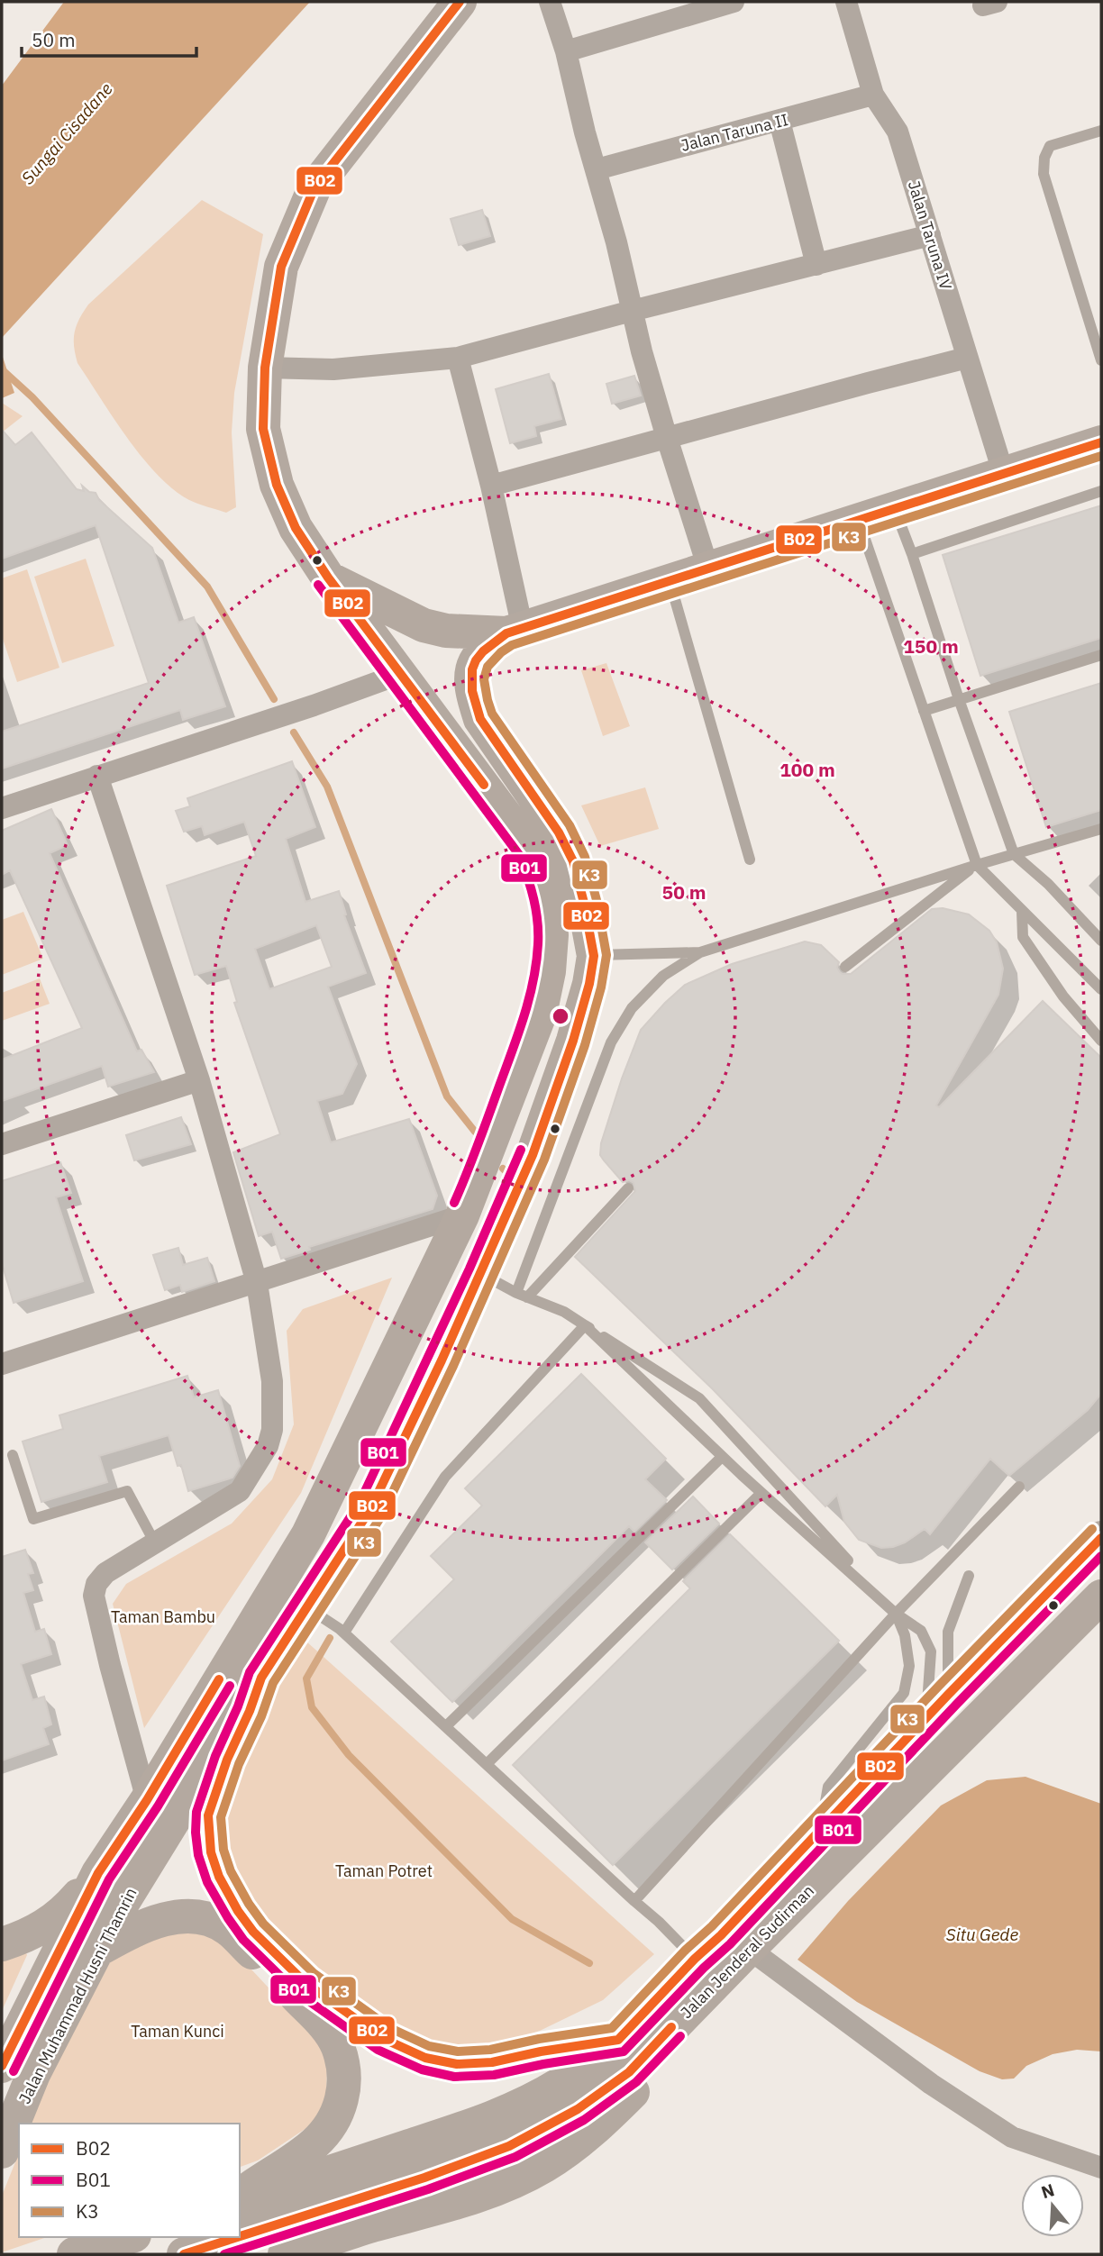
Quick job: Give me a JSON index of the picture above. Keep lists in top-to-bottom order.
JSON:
{
  "streets": {
    "main road": ["Jalan Jenderal Sudirman", "Jalan Muhammad Husni Thamrin"],
    "street": ["Jalan Taruna II", "Jalan Taruna IV"]
  },
  "crossings": [
    ["Jalan Taruna II", "Jalan Taruna IV"]
  ],
  "water": ["Sungai Cisadane", "Situ Gede"],
  "parks": ["Taman Bambu", "Taman Potret", "Taman Kunci"],
  "lines": ["transit line B02", "transit line K3", "transit line B01"],
  "legend": ["B02", "B01", "K3"],
  "scale_bar": "50 m",
  "north": "top",
  "rings": ["150 m", "100 m", "50 m"]
}
